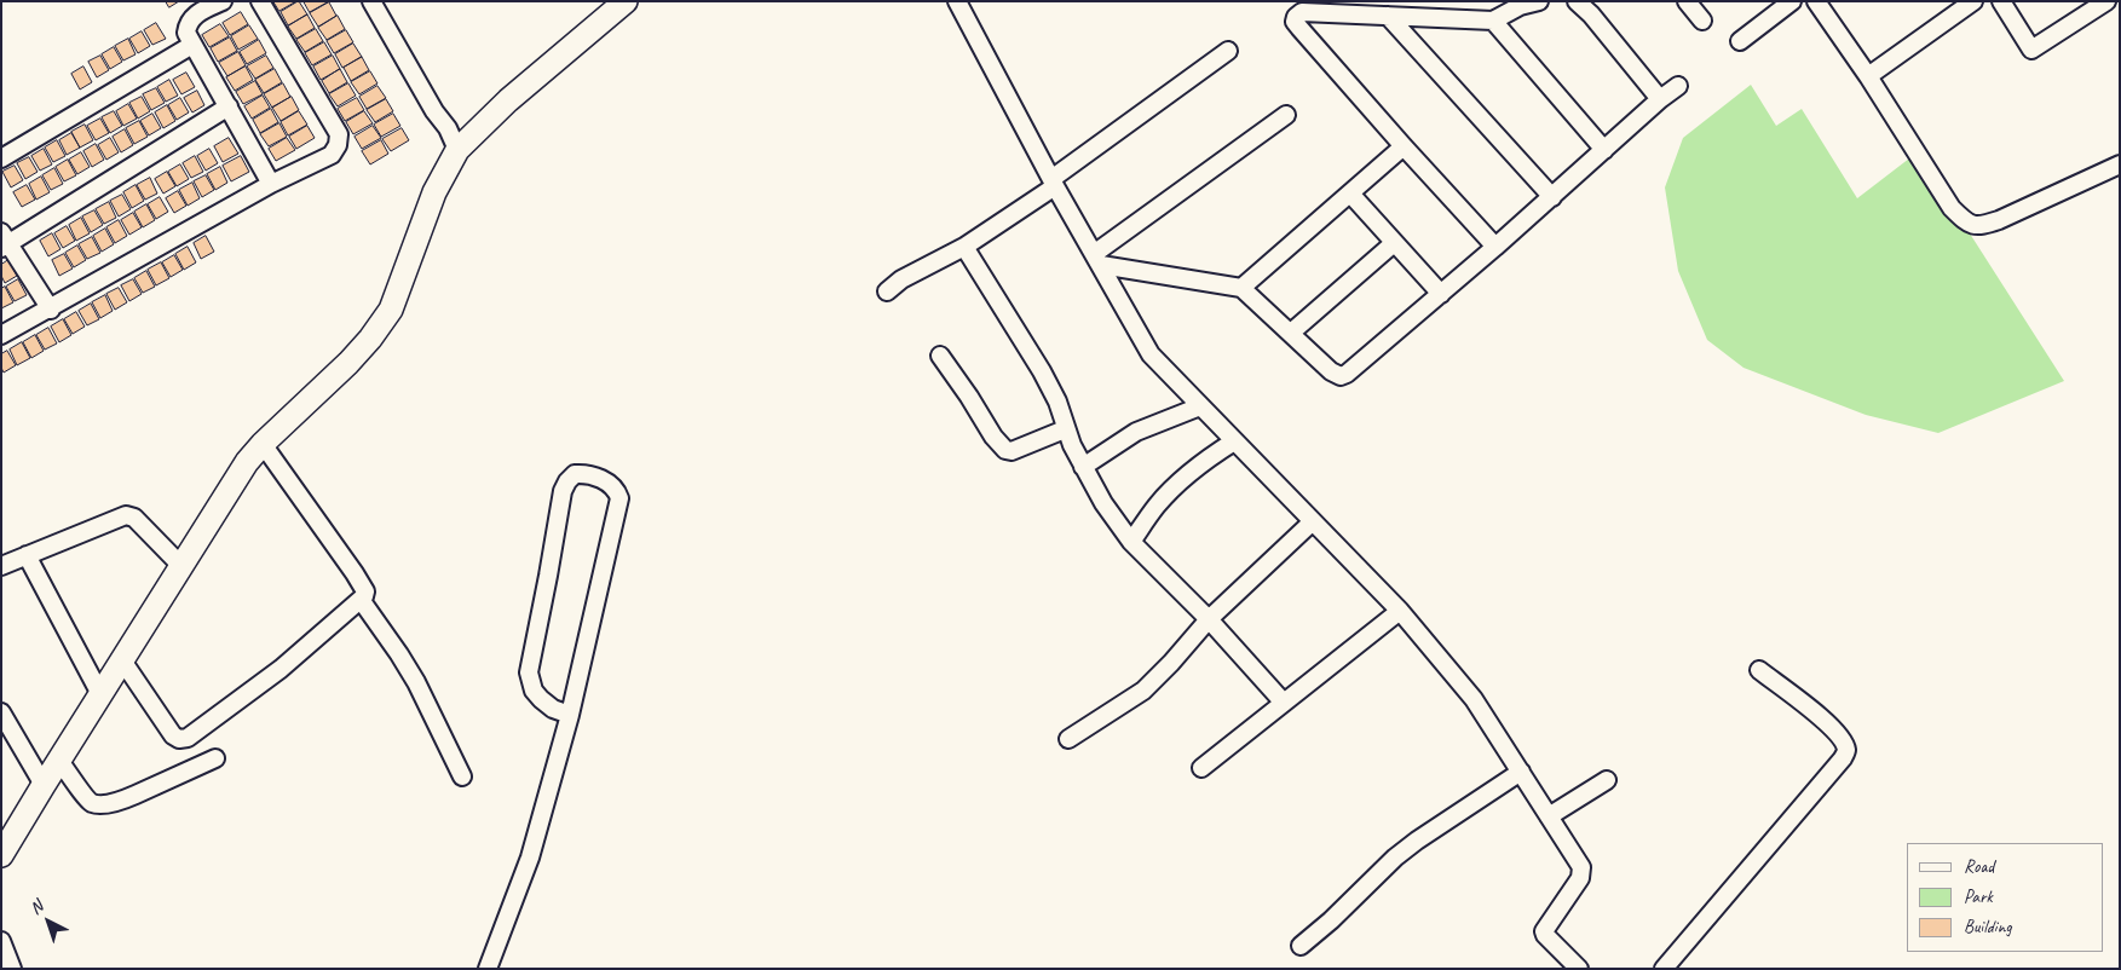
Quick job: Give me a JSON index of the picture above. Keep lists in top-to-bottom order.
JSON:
{
  "legend": ["Road", "Park", "Building"],
  "north": "top left"
}
